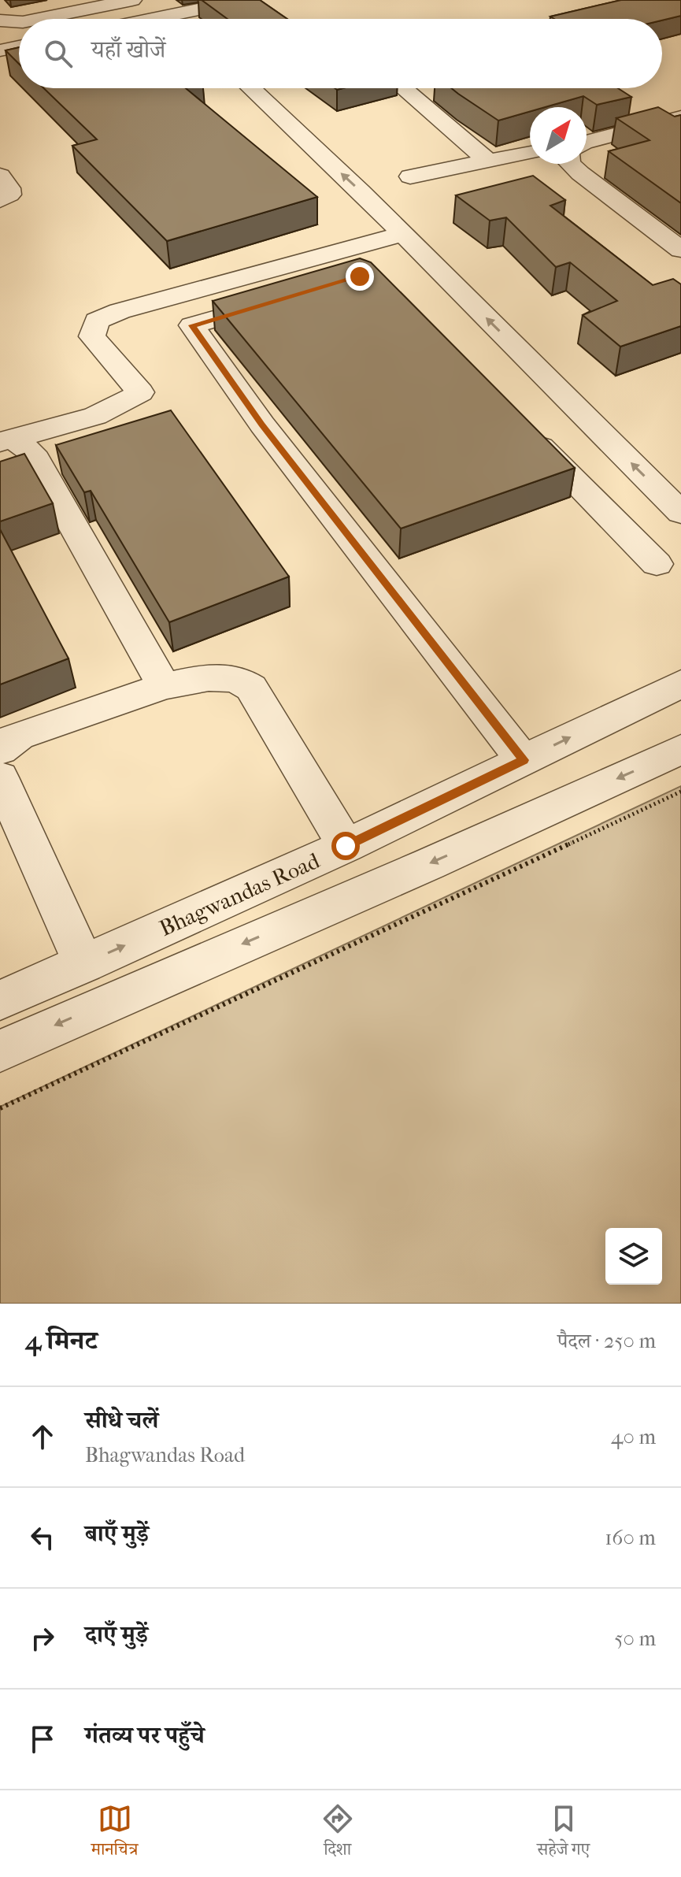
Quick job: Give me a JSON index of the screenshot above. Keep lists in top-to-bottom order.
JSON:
{
  "streets": {
    "street": ["Bhagwandas Road"]
  },
  "north": "top right",
  "page": {
    "search": "यहाँ खोजें",
    "heading": ["4 मिनट", "पैदल · 250 m"],
    "list": [
      ["सीधे चलें", "Bhagwandas Road", "40 m"],
      ["बाएँ मुड़ें", "160 m"],
      ["दाएँ मुड़ें", "50 m"],
      "गंतव्य पर पहुँचे"
    ],
    "nav": ["मानचित्र", "दिशा", "सहेजे गए"]
  }
}
